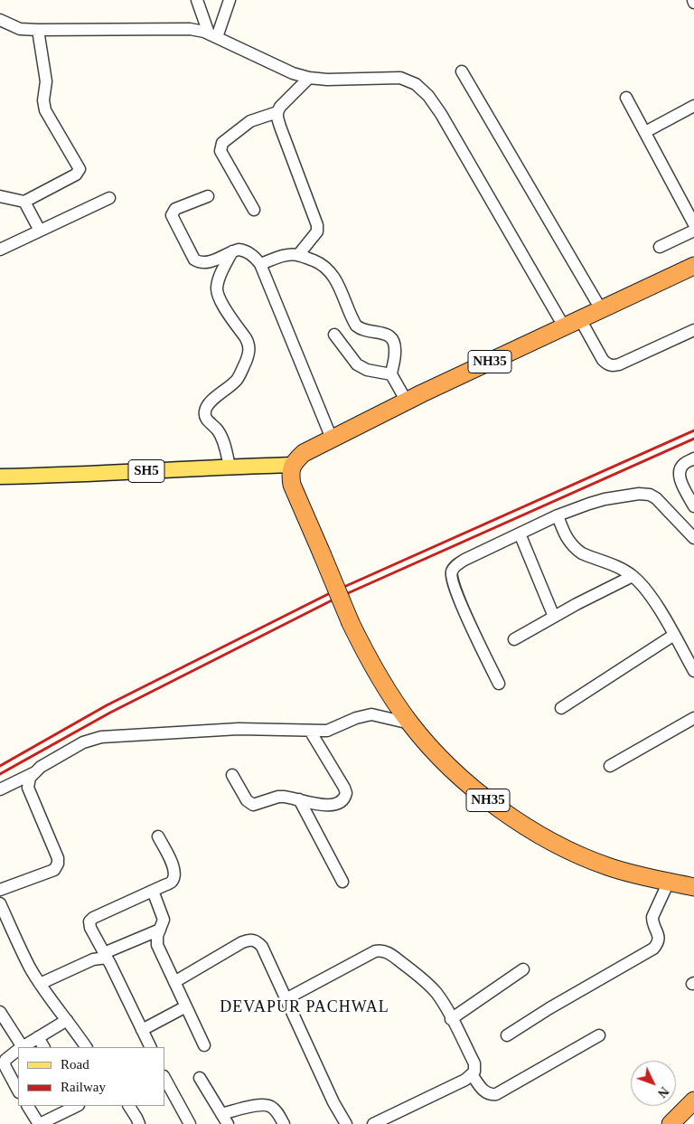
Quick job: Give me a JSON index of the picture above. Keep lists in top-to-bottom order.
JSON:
{
  "streets": {
    "highway": ["NH35"],
    "main road": ["SH5"]
  },
  "crossings": [
    ["NH35", "SH5"]
  ],
  "districts": ["DEVAPUR PACHWAL"],
  "legend": ["Road", "Railway"],
  "north": "bottom right"
}
